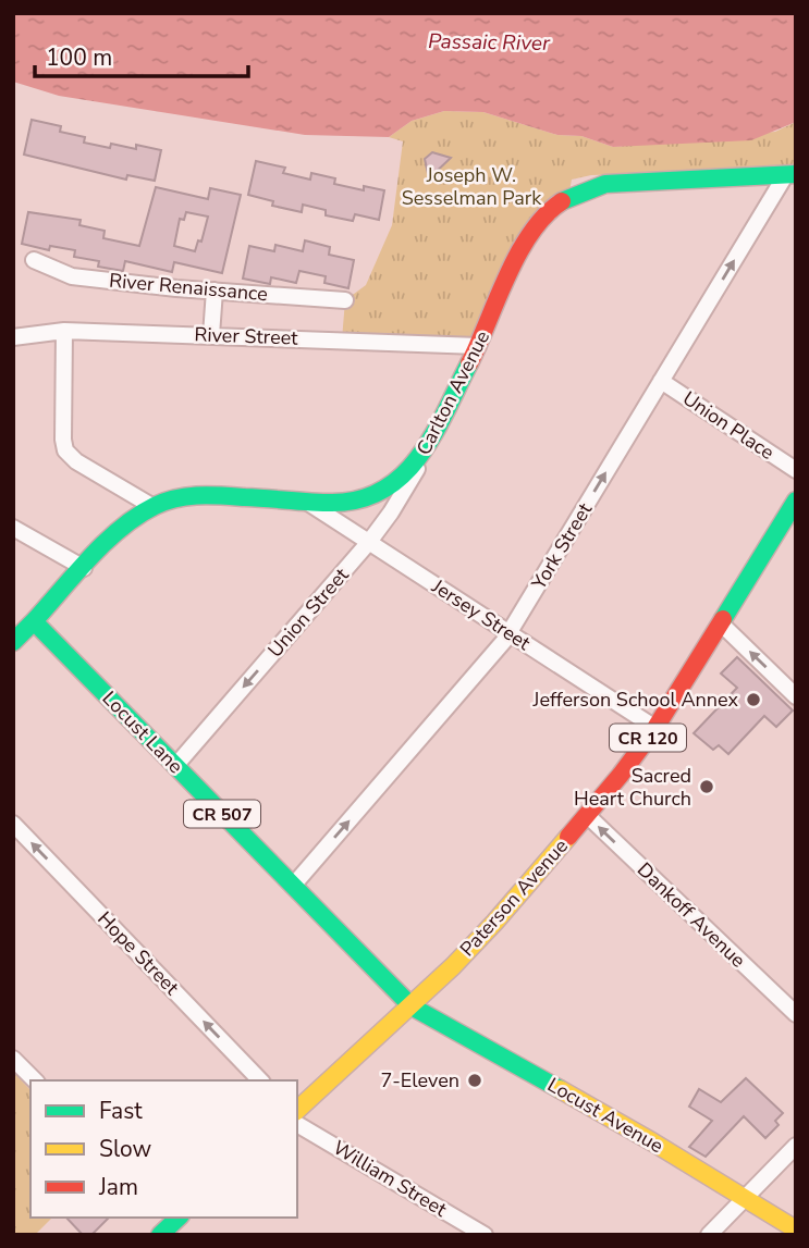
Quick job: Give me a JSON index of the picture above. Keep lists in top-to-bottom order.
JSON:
{
  "streets": {
    "main road": [
      "Carlton Avenue",
      "Locust Lane",
      "CR 120",
      "CR 507",
      "Paterson Avenue",
      "Locust Avenue"
    ],
    "street": [
      "River Renaissance",
      "River Street",
      "Union Place",
      "York Street",
      "Union Street",
      "Jersey Street",
      "Dankoff Avenue",
      "Hope Street",
      "William Street"
    ]
  },
  "crossings": [
    ["River Street", "Carlton Avenue"],
    ["Carlton Avenue", "York Street"],
    ["Carlton Avenue", "Union Street"],
    ["Carlton Avenue", "Jersey Street"],
    ["Carlton Avenue", "Locust Lane"],
    ["Union Place", "York Street"],
    ["York Street", "Jersey Street"],
    ["York Street", "Locust Lane"],
    ["Union Street", "Jersey Street"],
    ["Union Street", "Locust Lane"],
    ["Jersey Street", "Paterson Avenue"],
    ["Locust Lane", "Paterson Avenue"],
    ["Locust Lane", "Locust Avenue"],
    ["Paterson Avenue", "Dankoff Avenue"],
    ["Paterson Avenue", "Locust Avenue"]
  ],
  "one_way": [
    "York Street",
    "Union Street",
    "Dankoff Avenue",
    "Hope Street"
  ],
  "water": ["Passaic River"],
  "parks": ["Joseph W. Sesselman Park"],
  "places": ["Jefferson School Annex", "Sacred Heart Church", "7-Eleven"],
  "legend": ["Fast", "Slow", "Jam"],
  "scale_bar": "100 m"
}
